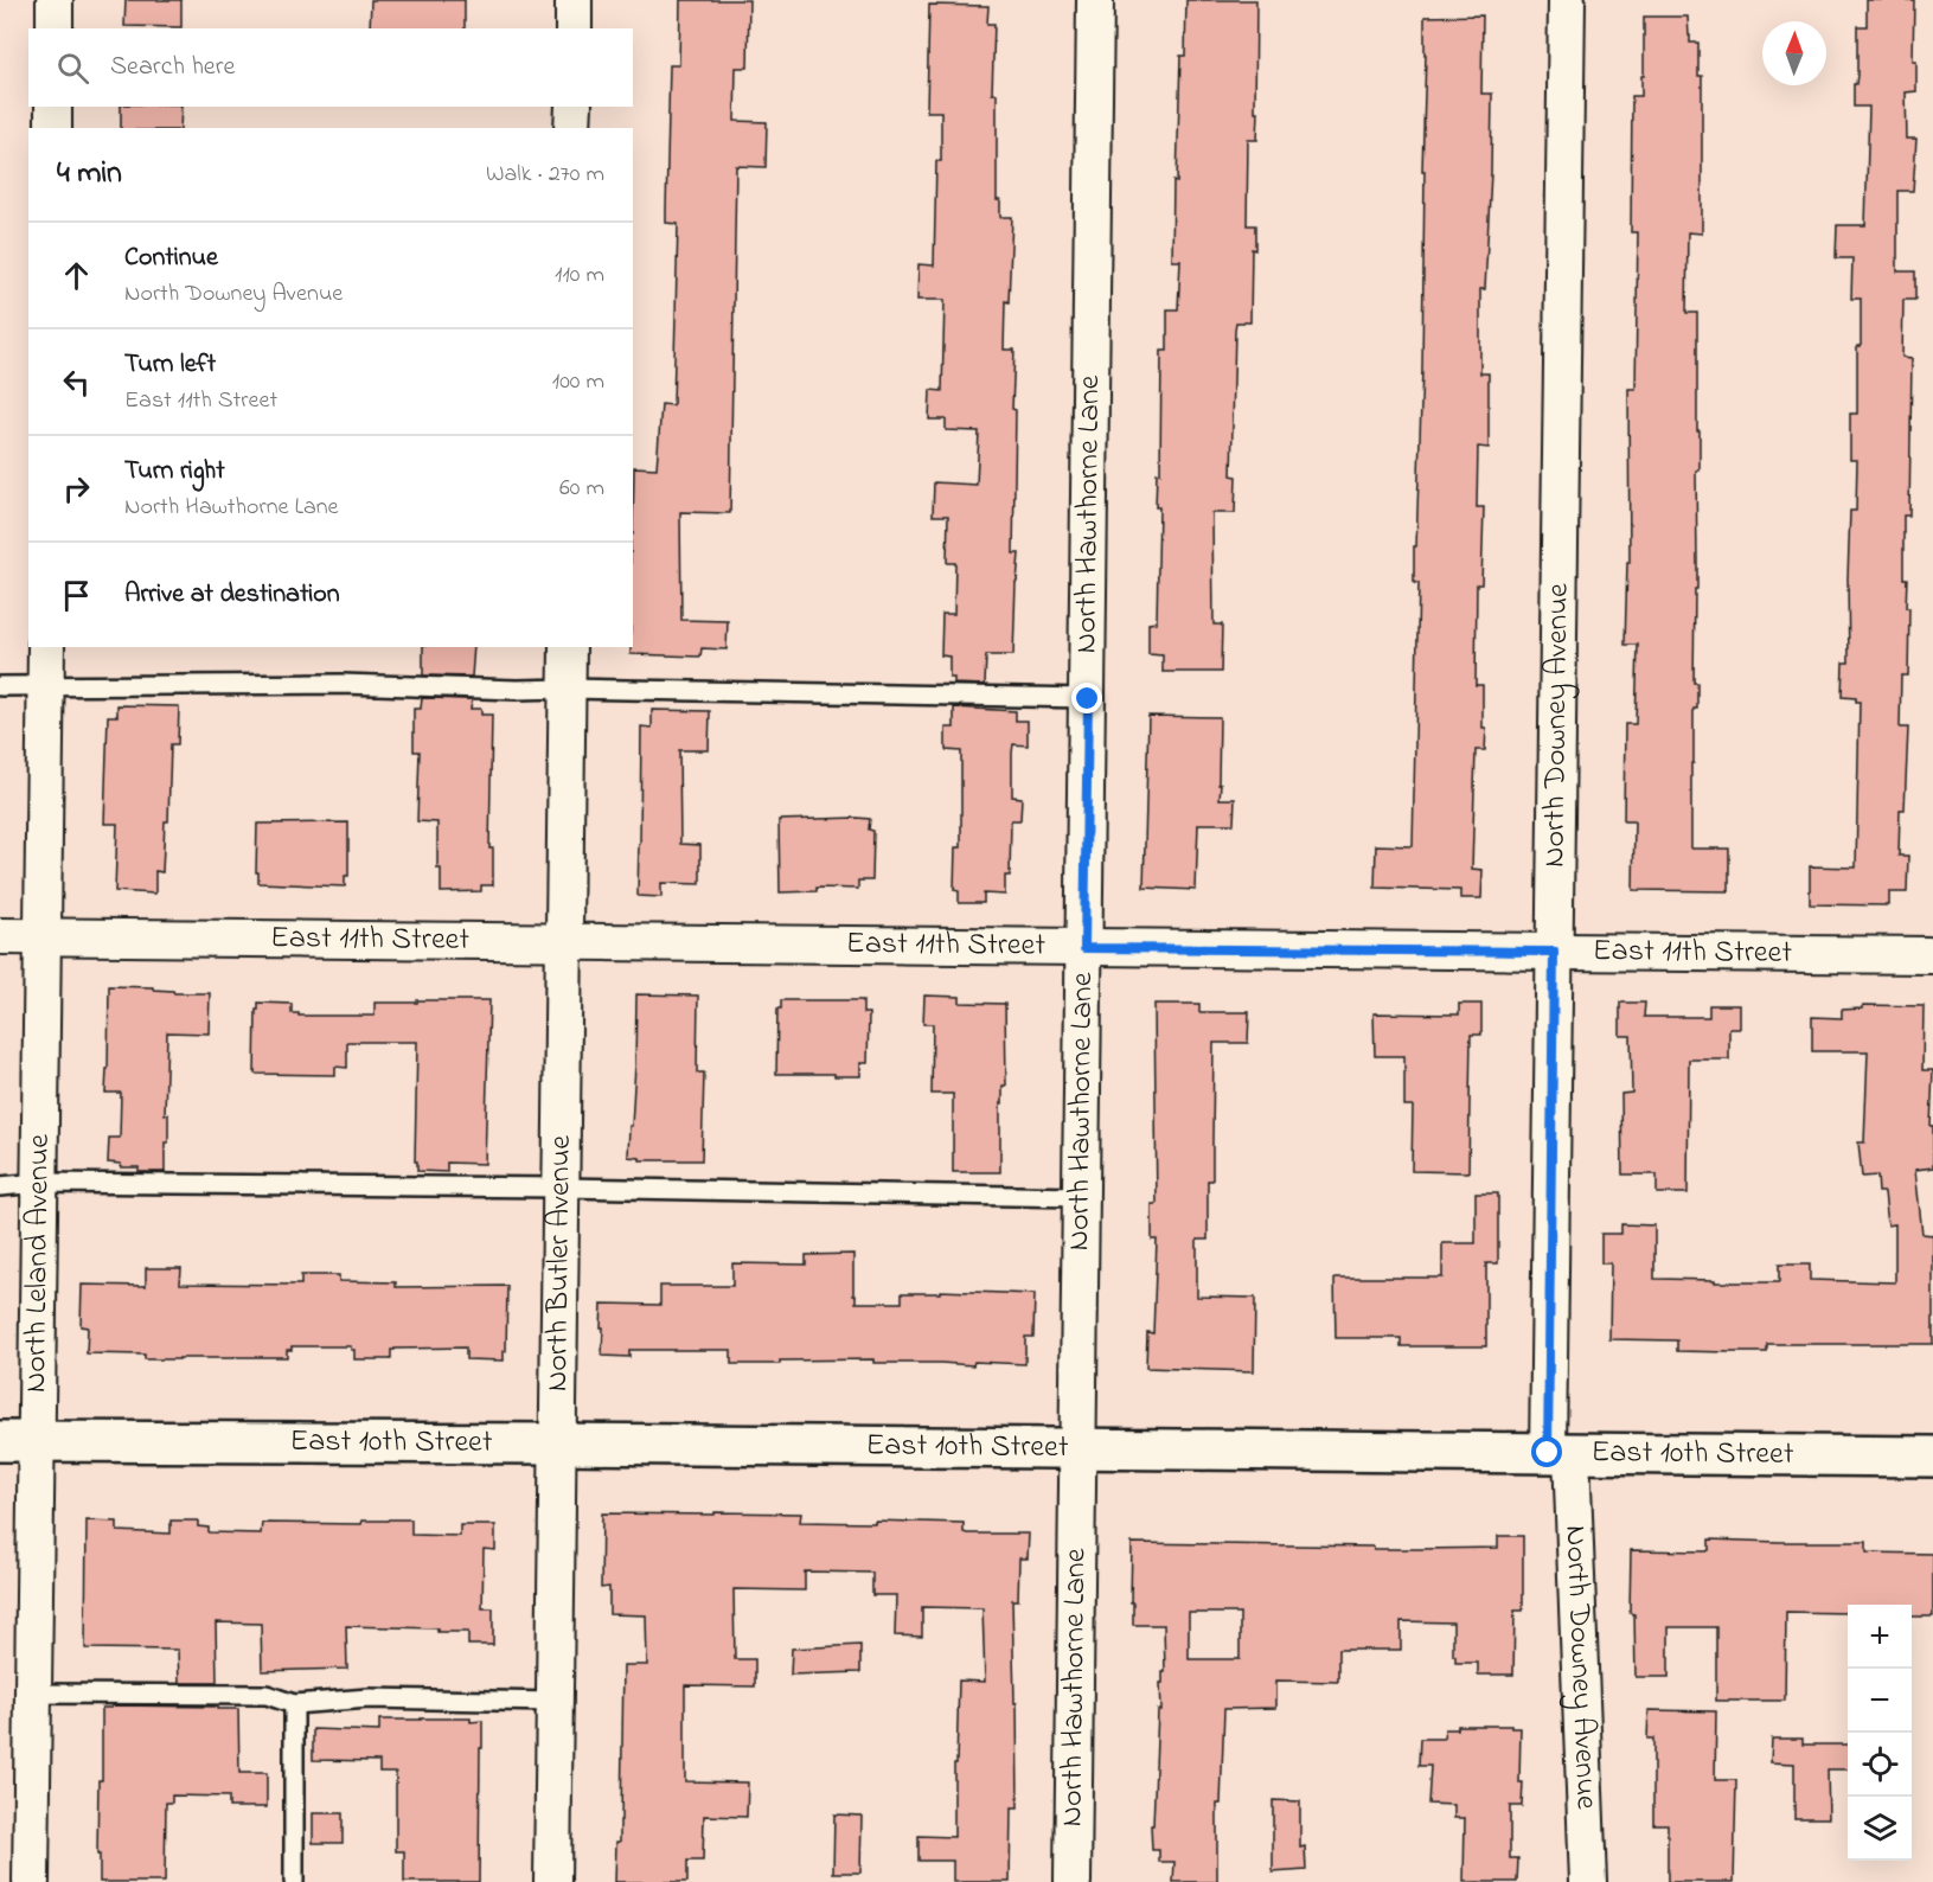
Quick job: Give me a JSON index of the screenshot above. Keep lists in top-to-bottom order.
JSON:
{
  "streets": {
    "main road": ["East 10th Street"],
    "street": [
      "North Hawthorne Lane",
      "North Downey Avenue",
      "East 11th Street",
      "North Leland Avenue",
      "North Butler Avenue"
    ]
  },
  "crossings": [
    ["North Hawthorne Lane", "East 11th Street"],
    ["North Hawthorne Lane", "East 10th Street"],
    ["North Downey Avenue", "East 11th Street"],
    ["North Downey Avenue", "East 10th Street"],
    ["East 11th Street", "North Leland Avenue"],
    ["East 11th Street", "North Butler Avenue"],
    ["North Leland Avenue", "East 10th Street"],
    ["North Butler Avenue", "East 10th Street"]
  ],
  "north": "top",
  "page": {
    "search": "Search here",
    "heading": ["4 min", "Walk · 270 m"],
    "list": [
      ["Continue", "North Downey Avenue", "110 m"],
      ["Turn left", "East 11th Street", "100 m"],
      ["Turn right", "North Hawthorne Lane", "60 m"],
      "Arrive at destination"
    ],
    "map_buttons": ["+", "−"]
  }
}
